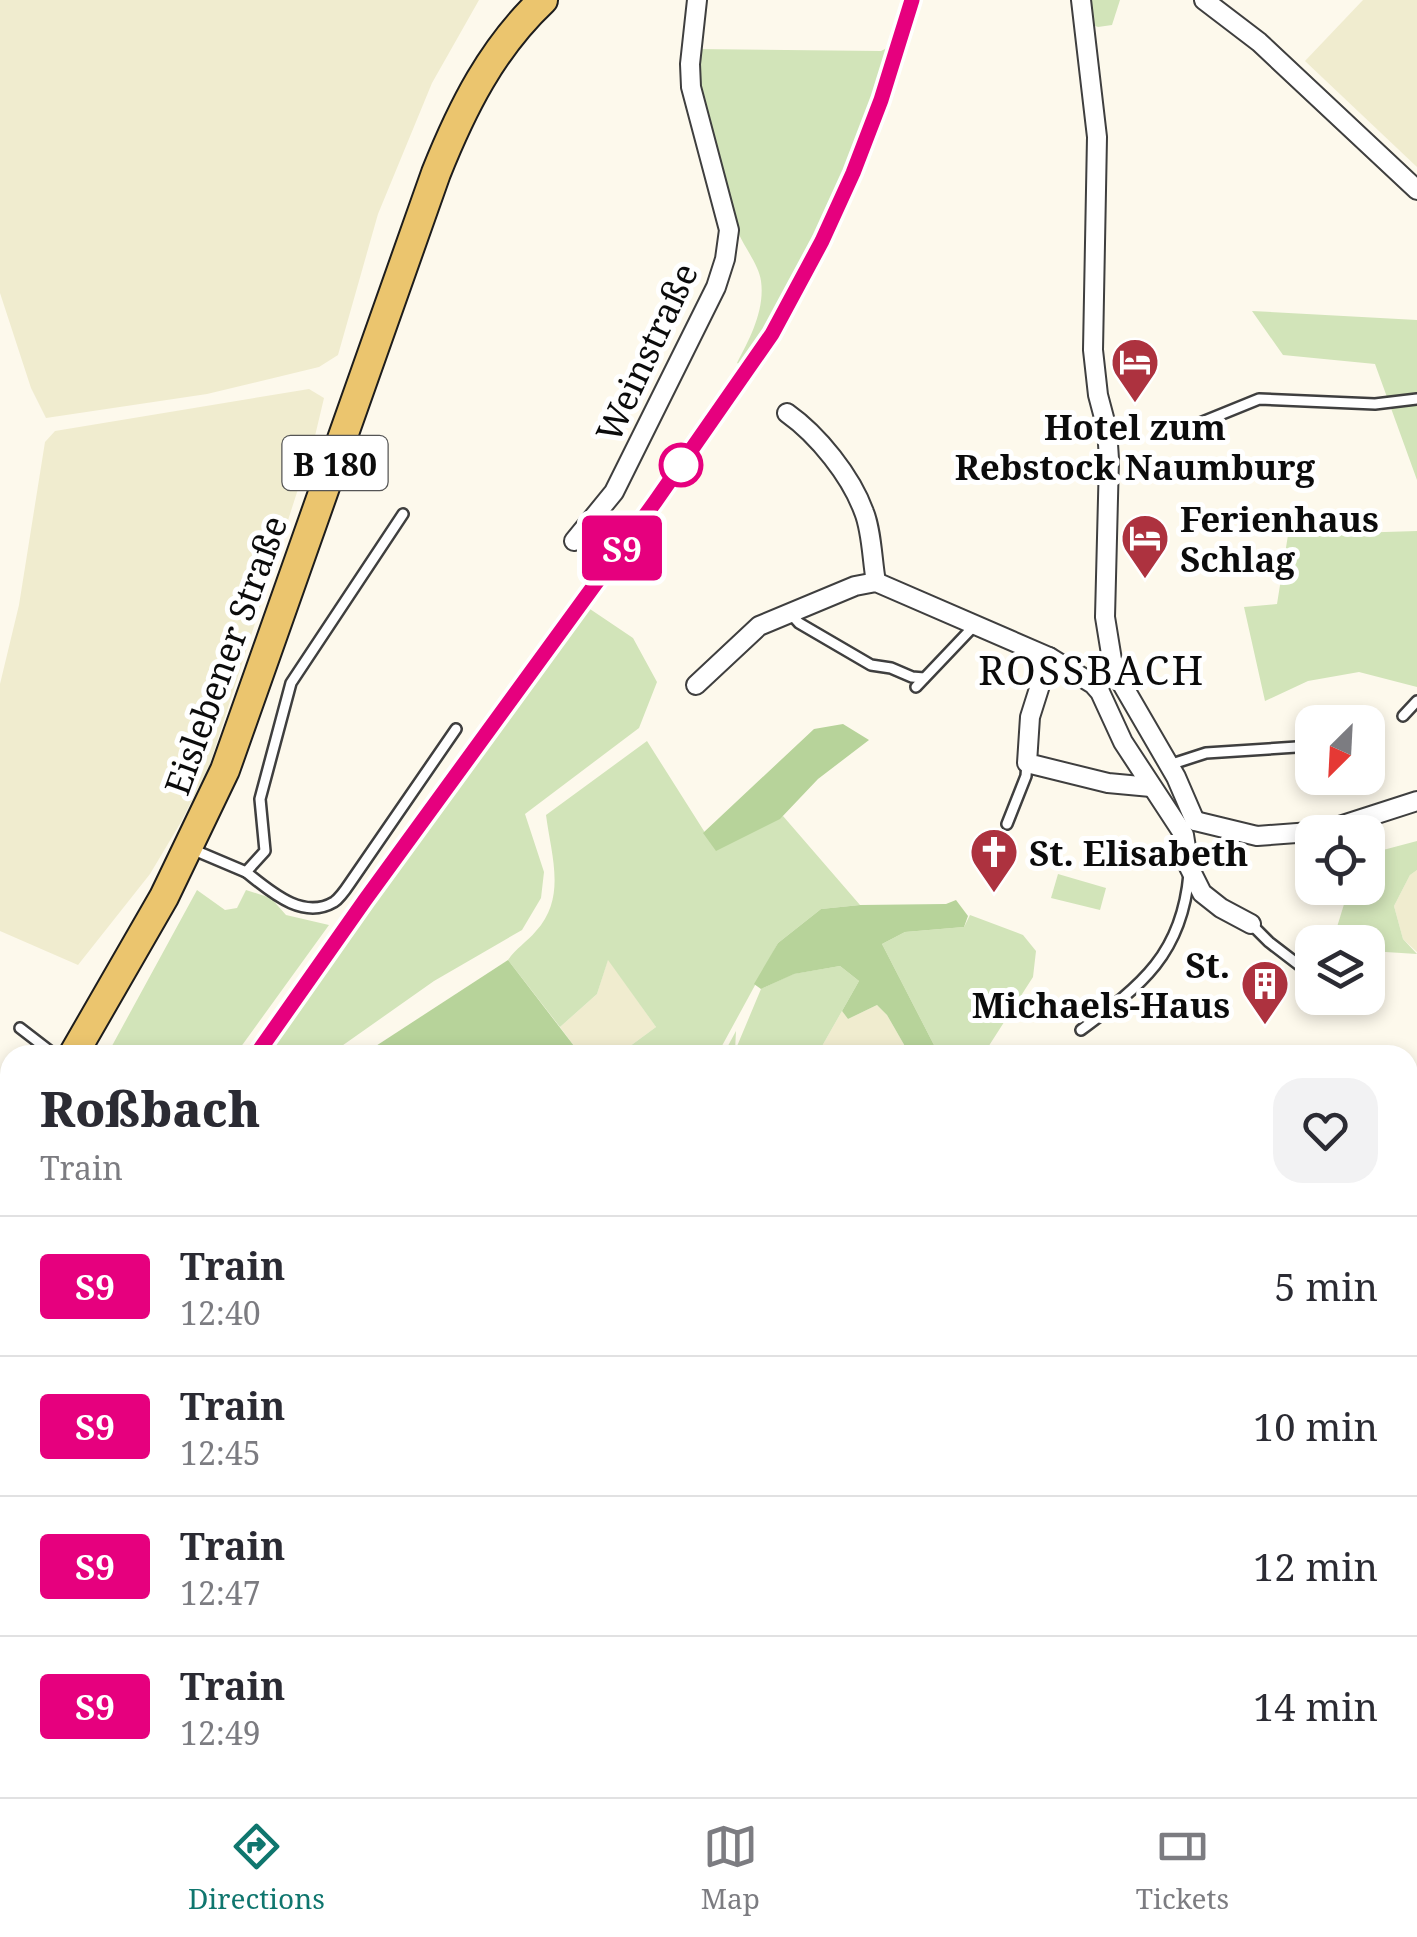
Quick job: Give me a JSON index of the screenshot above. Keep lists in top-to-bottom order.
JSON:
{
  "streets": {
    "main road": ["B 180", "Eislebener Straße"],
    "street": ["Weinstraße"]
  },
  "districts": ["ROSSBACH"],
  "places": {
    "hotel": ["Hotel zum Rebstock Naumburg", "Ferienhaus Schlag"],
    "church": ["St. Elisabeth"],
    "building": ["St. Michaels-Haus"]
  },
  "north": "bottom left",
  "page": {
    "on_map": "S9",
    "heading": ["Roßbach", "Train"],
    "list": [
      {
        "mark": "S9",
        "name": "Train",
        "note": "12:40",
        "value": "5 min"
      },
      {
        "mark": "S9",
        "name": "Train",
        "note": "12:45",
        "value": "10 min"
      },
      {
        "mark": "S9",
        "name": "Train",
        "note": "12:47",
        "value": "12 min"
      },
      {
        "mark": "S9",
        "name": "Train",
        "note": "12:49",
        "value": "14 min"
      }
    ],
    "tabs": ["Directions", "Map", "Tickets"]
  }
}
